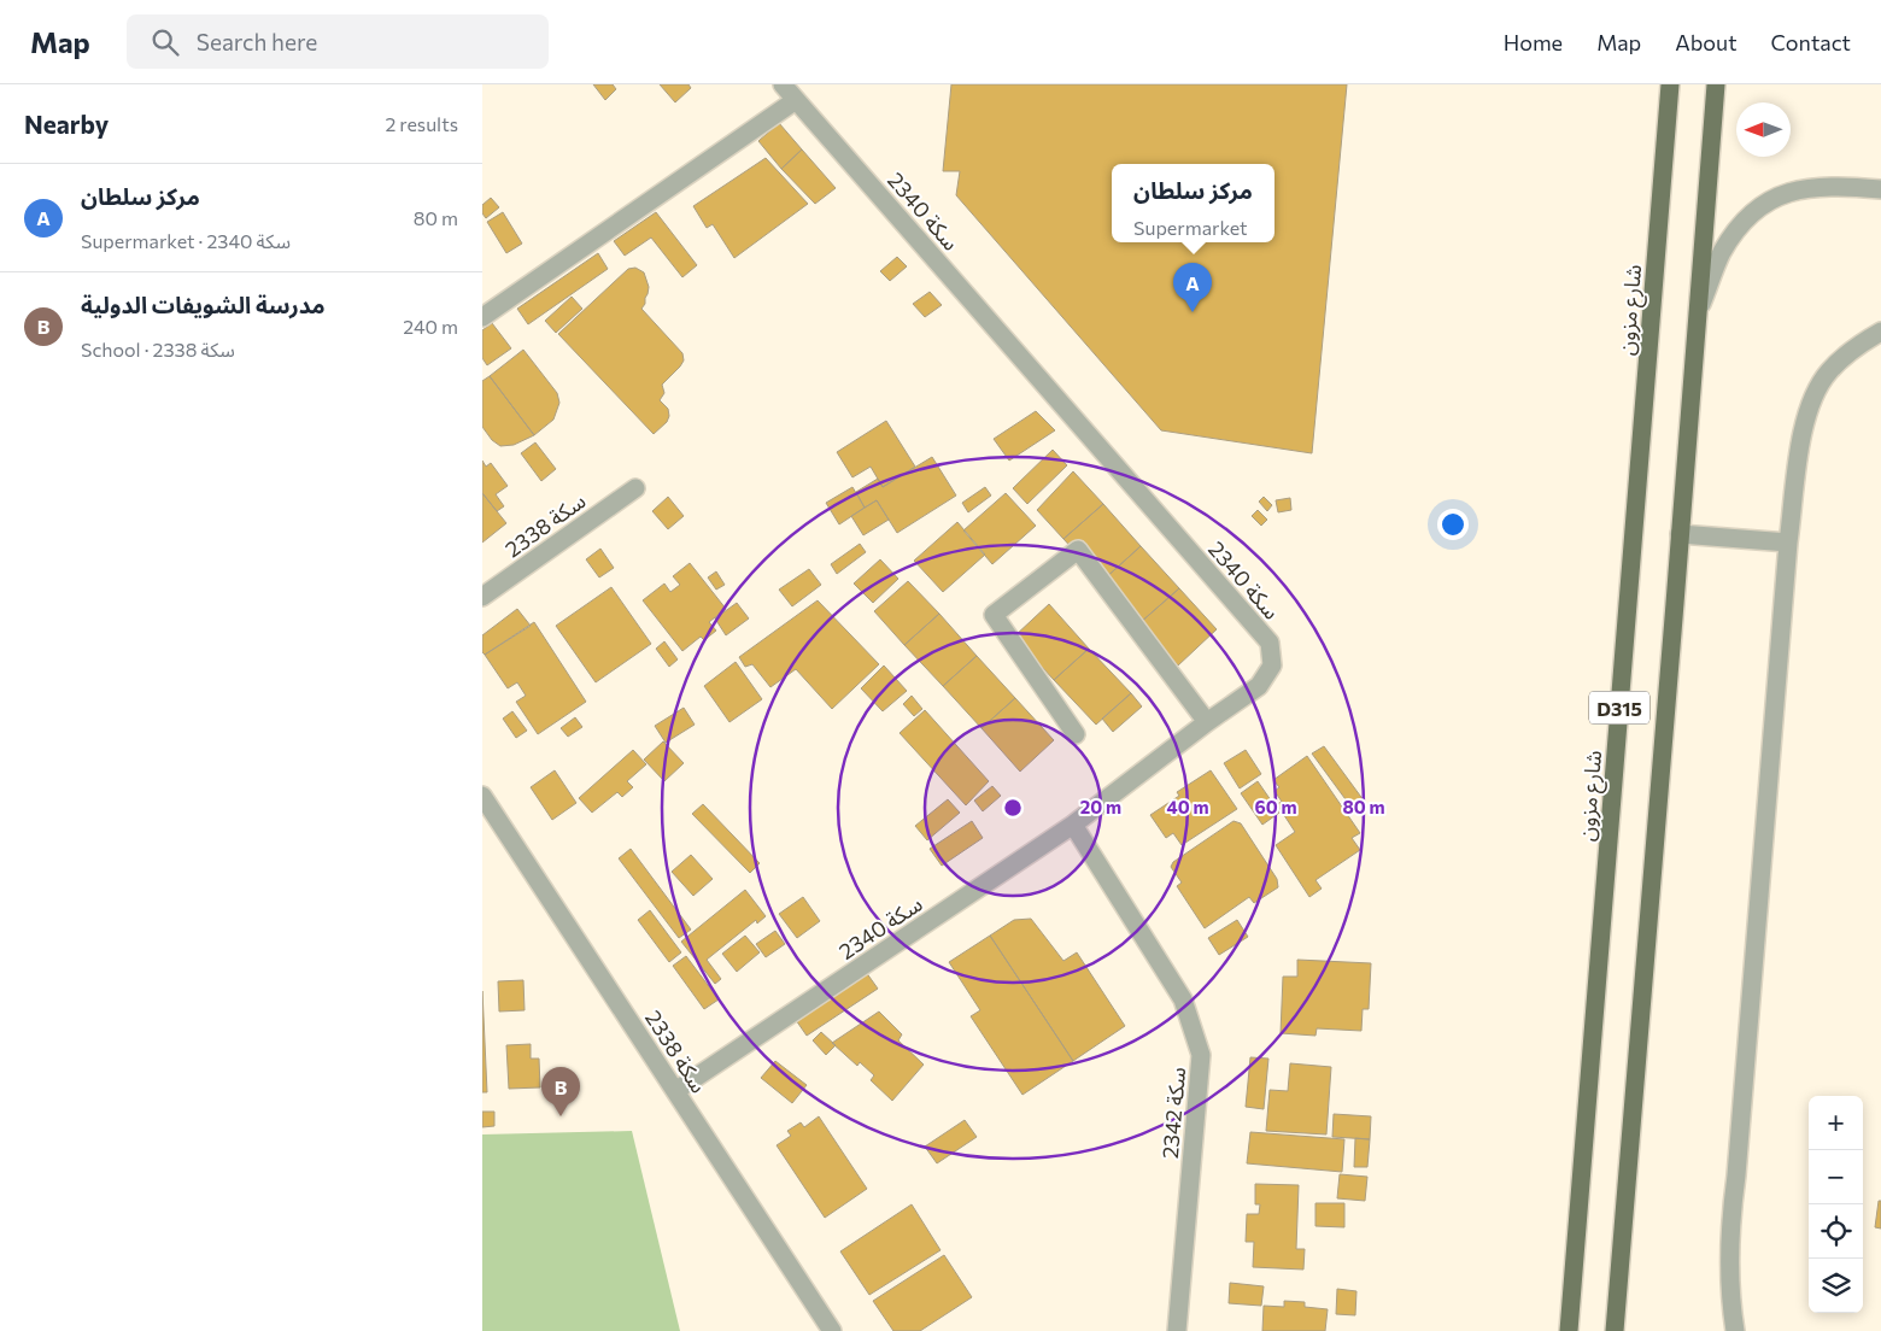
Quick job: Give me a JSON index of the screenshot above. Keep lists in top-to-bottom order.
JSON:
{
  "streets": {
    "main road": ["شارع مزون", "D315"],
    "street": ["سكة 2340", "سكة 2338", "سكة 2342"]
  },
  "crossings": [
    ["سكة 2340", "سكة 2338"],
    ["سكة 2340", "سكة 2342"]
  ],
  "north": "left",
  "page": {
    "header": "Map",
    "search": "Search here",
    "nav": [
      "Home",
      "Map",
      "About",
      "Contact"
    ],
    "heading": ["Nearby", "2 results"],
    "list": [
      {
        "mark": "A",
        "name": "مركز سلطان",
        "note": "Supermarket · سكة 2340",
        "value": "80 m"
      },
      {
        "mark": "B",
        "name": "مدرسة الشويفات الدولية",
        "note": "School · سكة 2338",
        "value": "240 m"
      }
    ],
    "popup": ["مركز سلطان", "Supermarket"],
    "pins": ["A", "B"],
    "map_buttons": ["+", "−"]
  },
  "rings": [
    "20 m",
    "40 m",
    "60 m",
    "80 m"
  ]
}
